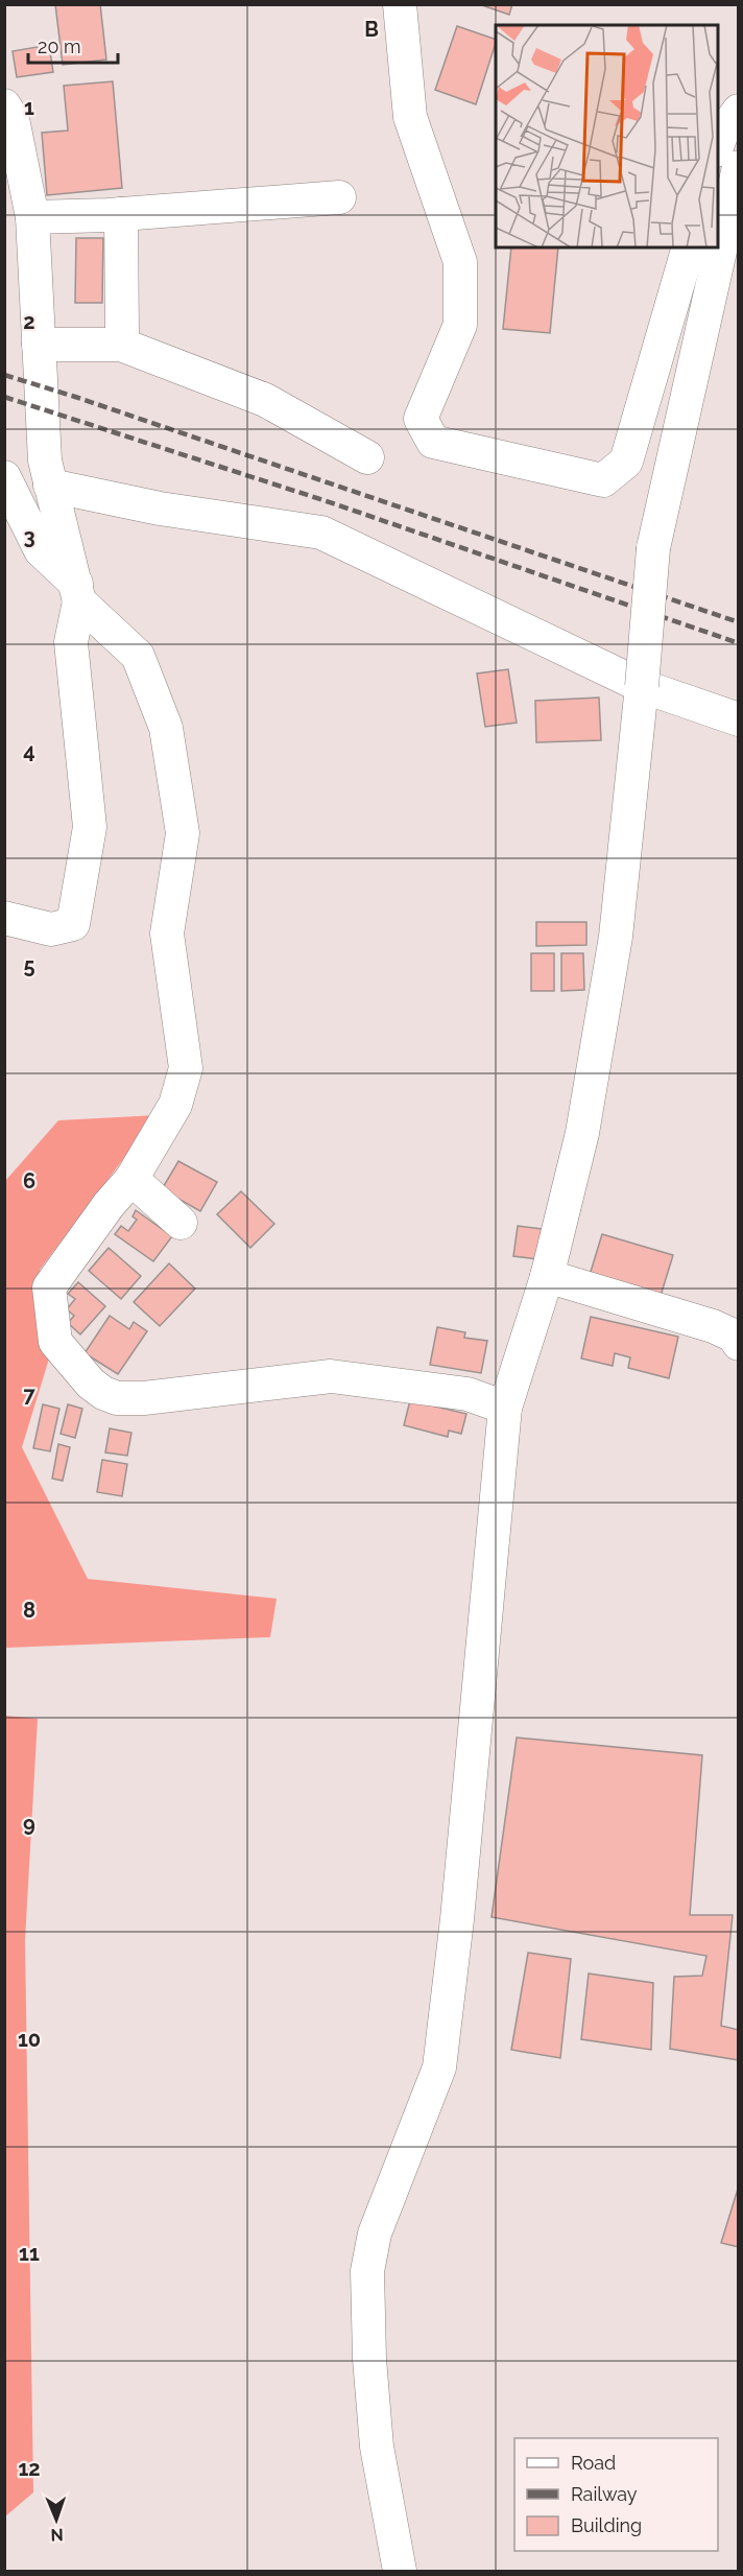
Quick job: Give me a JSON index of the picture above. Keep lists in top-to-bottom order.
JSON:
{
  "legend": ["Road", "Railway", "Building"],
  "scale_bar": "20 m",
  "north": "bottom",
  "grid": {
    "columns": ["B"],
    "rows": [
      "1",
      "2",
      "3",
      "4",
      "5",
      "6",
      "7",
      "8",
      "9",
      "10",
      "11",
      "12"
    ]
  }
}
